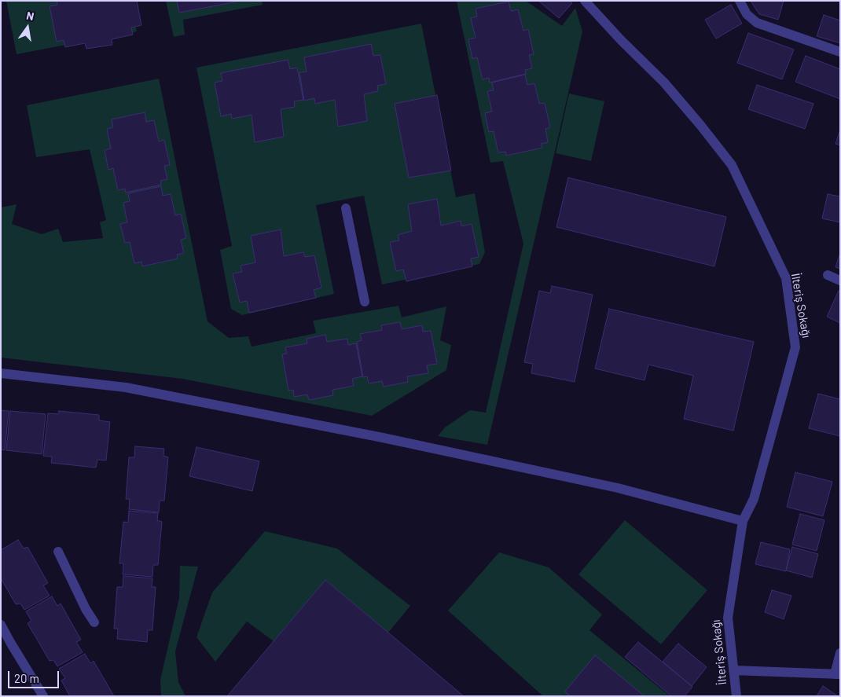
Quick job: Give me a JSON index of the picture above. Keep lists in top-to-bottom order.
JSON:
{
  "streets": {
    "street": ["İlteriş Sokağı"]
  },
  "scale_bar": "20 m",
  "north": "top"
}
